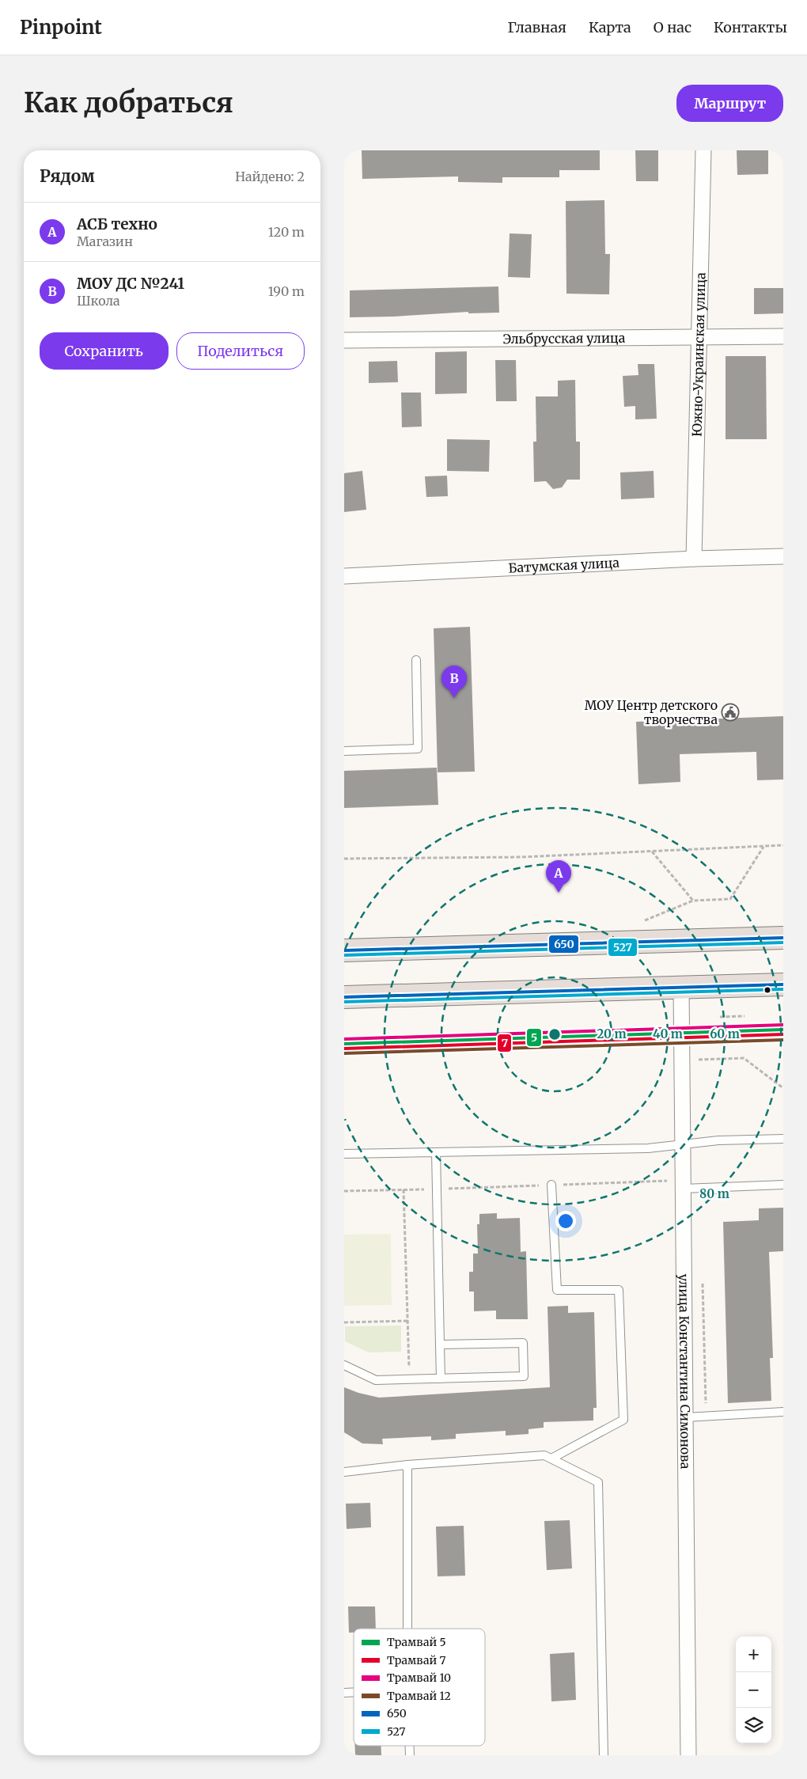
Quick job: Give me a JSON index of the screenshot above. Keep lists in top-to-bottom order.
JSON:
{
  "streets": {
    "street": [
      "Эльбрусская улица",
      "Южно-Украинская улица",
      "Батумская улица",
      "улица Константина Симонова"
    ]
  },
  "crossings": [
    ["Эльбрусская улица", "Южно-Украинская улица"],
    ["Южно-Украинская улица", "Батумская улица"]
  ],
  "places": {
    "public building": ["МОУ Центр детского творчества"]
  },
  "lines": [
    "transit line 650",
    "transit line 527",
    "tram line 10",
    "tram line 5",
    "tram line 7",
    "tram line 12"
  ],
  "legend": [
    "Трамвай 5",
    "Трамвай 7",
    "Трамвай 10",
    "Трамвай 12",
    "650",
    "527"
  ],
  "page": {
    "header": "Pinpoint",
    "nav": [
      "Главная",
      "Карта",
      "О нас",
      "Контакты"
    ],
    "buttons": [
      "Маршрут",
      ["Сохранить", "Поделиться"]
    ],
    "title": "Как добраться",
    "heading": ["Рядом", "Найдено: 2"],
    "list": [
      {
        "mark": "A",
        "name": "АСБ техно",
        "note": "Магазин",
        "value": "120 m"
      },
      {
        "mark": "B",
        "name": "МОУ ДС №241",
        "note": "Школа",
        "value": "190 m"
      }
    ],
    "pins": ["B", "A"],
    "map_buttons": ["+", "−"]
  },
  "rings": [
    "20 m",
    "40 m",
    "60 m",
    "80 m"
  ]
}
